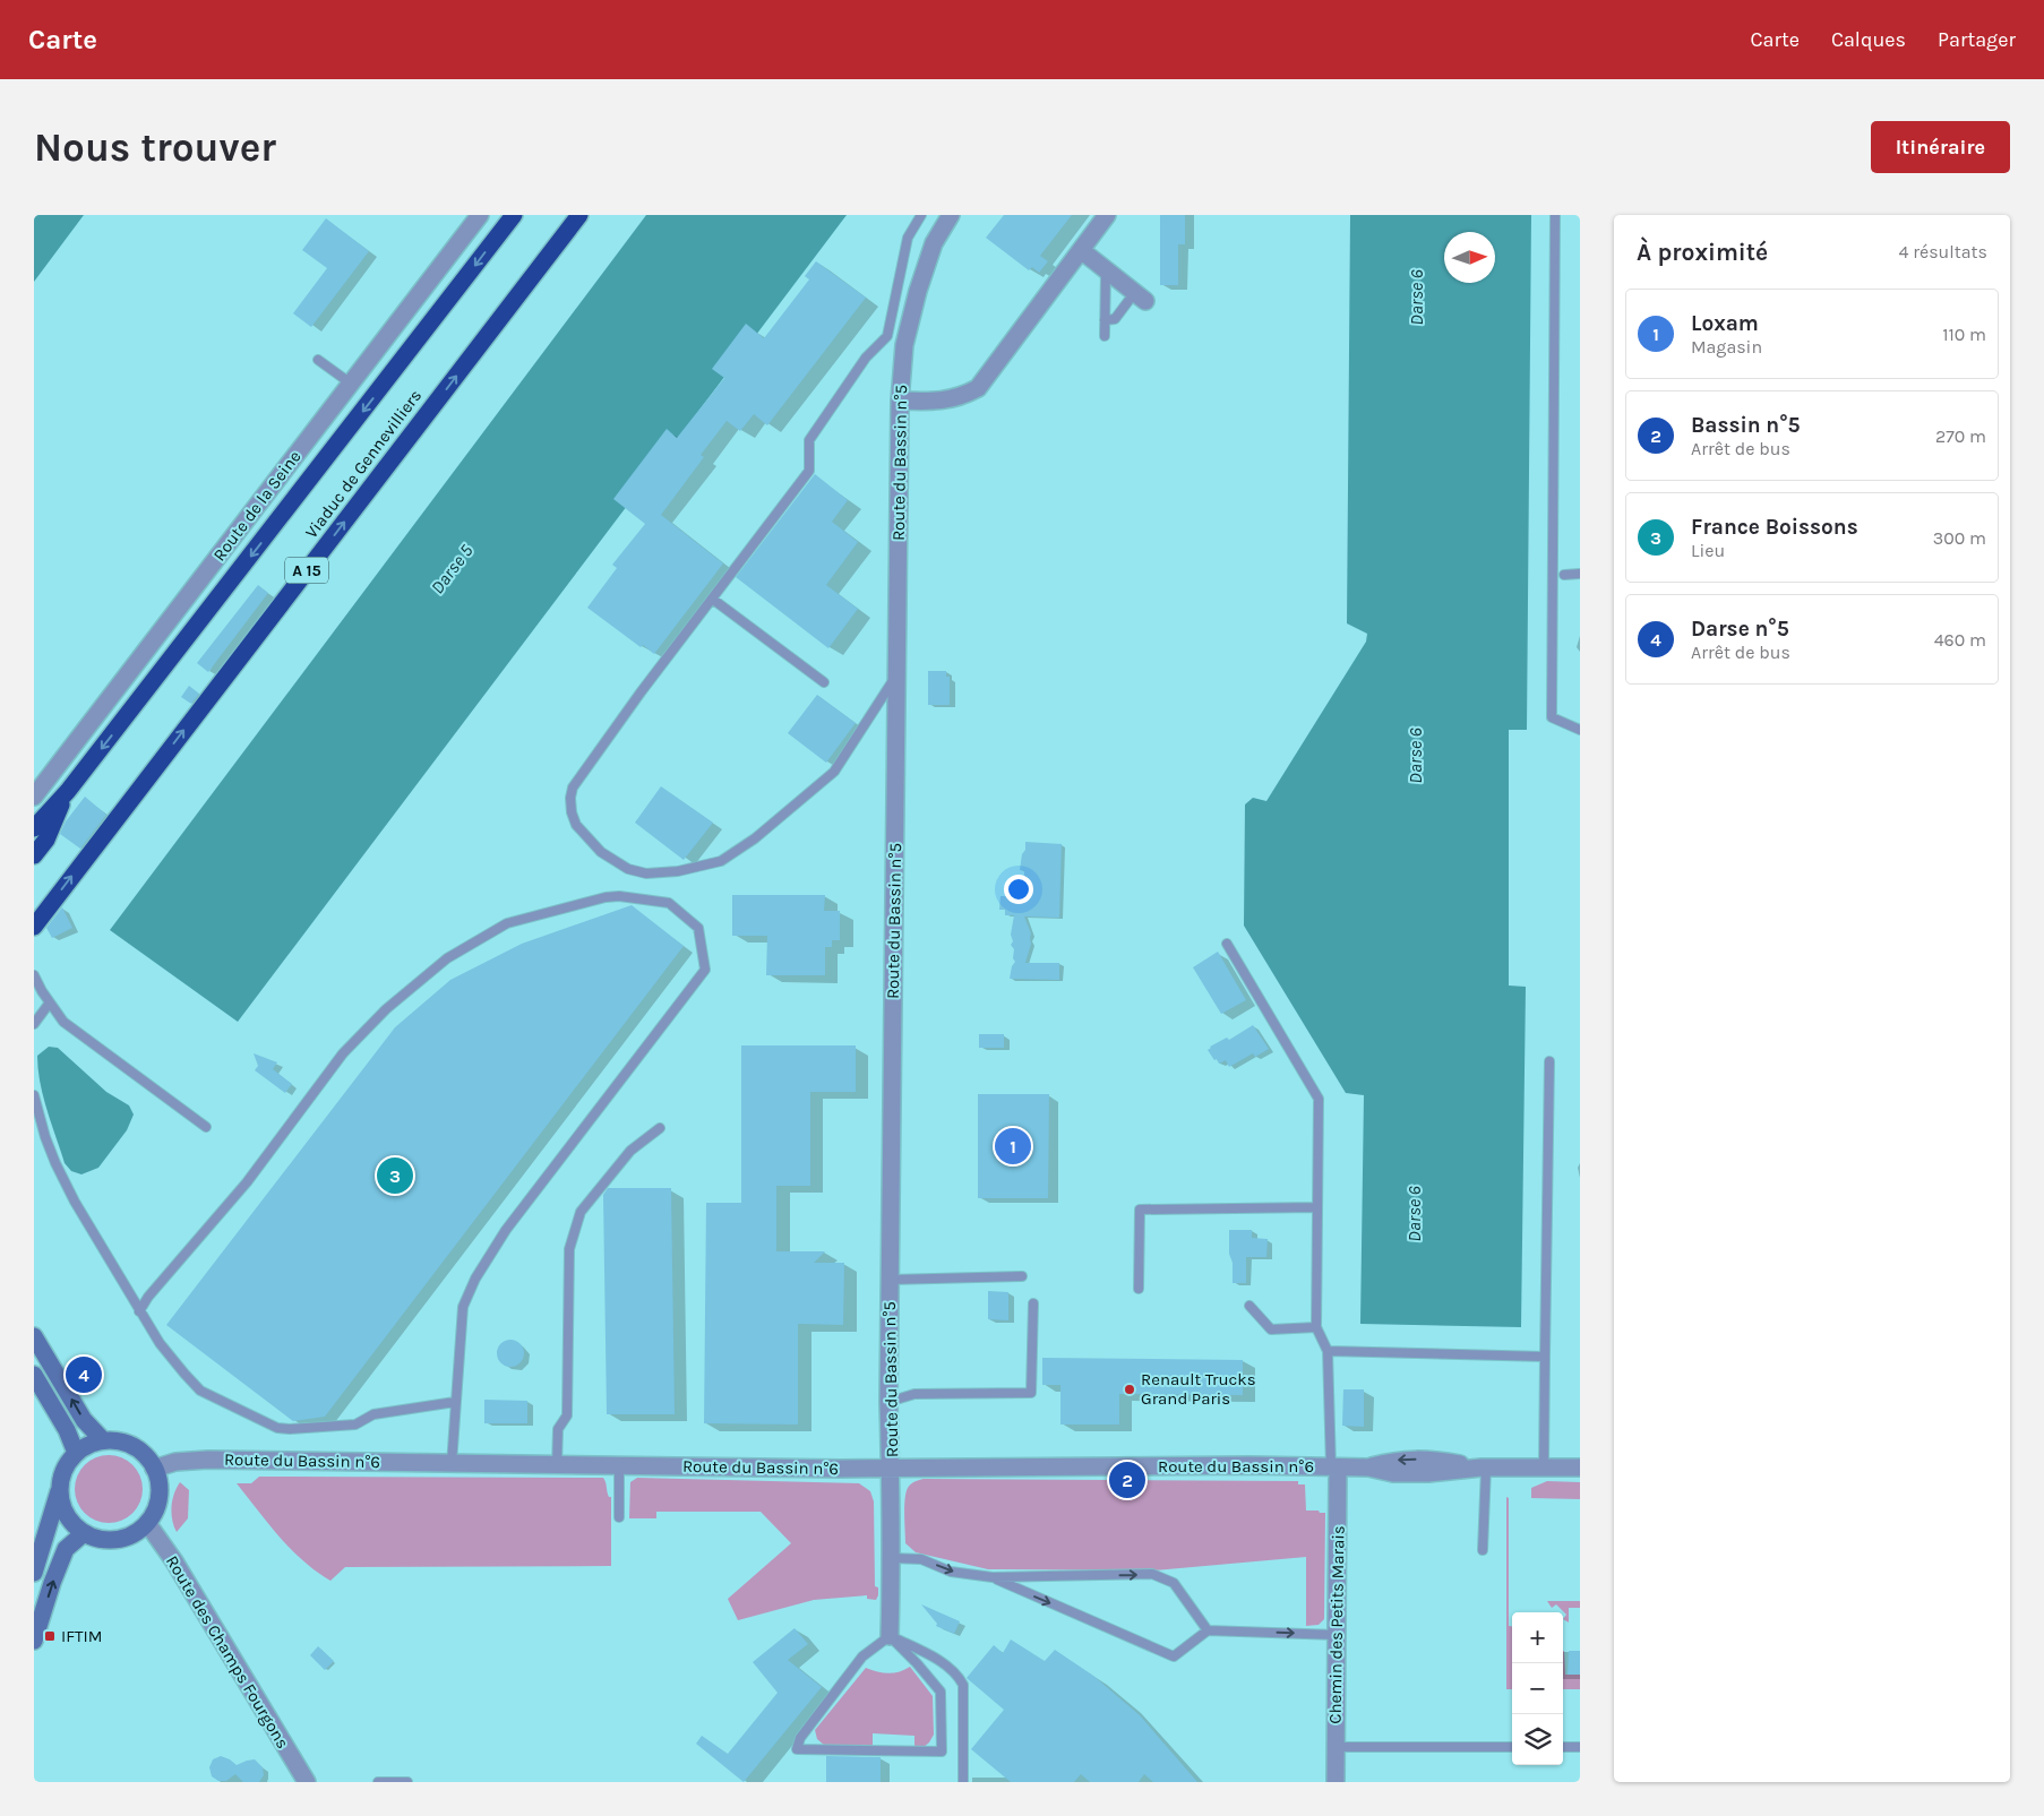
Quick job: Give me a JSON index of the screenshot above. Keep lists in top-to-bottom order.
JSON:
{
  "streets": {
    "highway": ["Viaduc de Gennevilliers", "A 15"],
    "street": [
      "Route du Bassin n°5",
      "Route de la Seine",
      "Route du Bassin n°6",
      "Chemin des Petits Marais",
      "Route des Champs Fourgons"
    ]
  },
  "crossings": [
    ["Route du Bassin n°5", "Route du Bassin n°6"],
    ["Route du Bassin n°6", "Chemin des Petits Marais"],
    ["Route du Bassin n°6", "Route des Champs Fourgons"]
  ],
  "water": ["Darse 6", "Darse 5"],
  "places": {
    "other": ["Renault Trucks Grand Paris"],
    "transit": ["IFTIM"]
  },
  "north": "right",
  "page": {
    "header": "Carte",
    "nav": ["Carte", "Calques", "Partager"],
    "buttons": "Itinéraire",
    "title": "Nous trouver",
    "heading": ["À proximité", "4 résultats"],
    "list": [
      {
        "mark": "1",
        "name": "Loxam",
        "note": "Magasin",
        "value": "110 m"
      },
      {
        "mark": "2",
        "name": "Bassin n°5",
        "note": "Arrêt de bus",
        "value": "270 m"
      },
      {
        "mark": "3",
        "name": "France Boissons",
        "note": "Lieu",
        "value": "300 m"
      },
      {
        "mark": "4",
        "name": "Darse n°5",
        "note": "Arrêt de bus",
        "value": "460 m"
      }
    ],
    "pins": [
      "1",
      "3",
      "4",
      "2"
    ],
    "map_buttons": ["+", "−"]
  }
}
